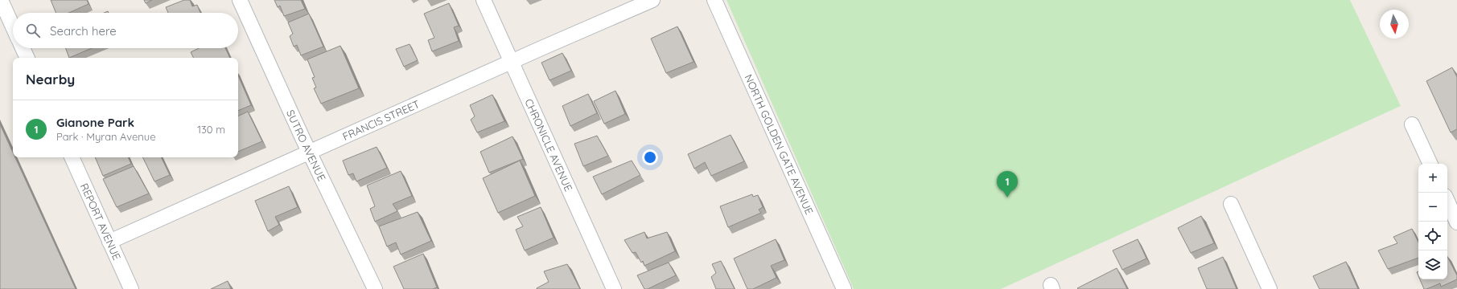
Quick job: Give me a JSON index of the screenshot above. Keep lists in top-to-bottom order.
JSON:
{
  "streets": {
    "street": [
      "FRANCIS STREET",
      "CHRONICLE AVENUE",
      "NORTH GOLDEN GATE AVENUE",
      "SUTRO AVENUE",
      "REPORT AVENUE"
    ]
  },
  "crossings": [
    ["FRANCIS STREET", "CHRONICLE AVENUE"],
    ["FRANCIS STREET", "SUTRO AVENUE"],
    ["FRANCIS STREET", "REPORT AVENUE"]
  ],
  "north": "bottom",
  "page": {
    "search": "Search here",
    "heading": "Nearby",
    "list": [
      {
        "mark": "1",
        "name": "Gianone Park",
        "note": "Park · Myran Avenue",
        "value": "130 m"
      }
    ],
    "map_buttons": ["+", "−"],
    "pins": "1"
  }
}
